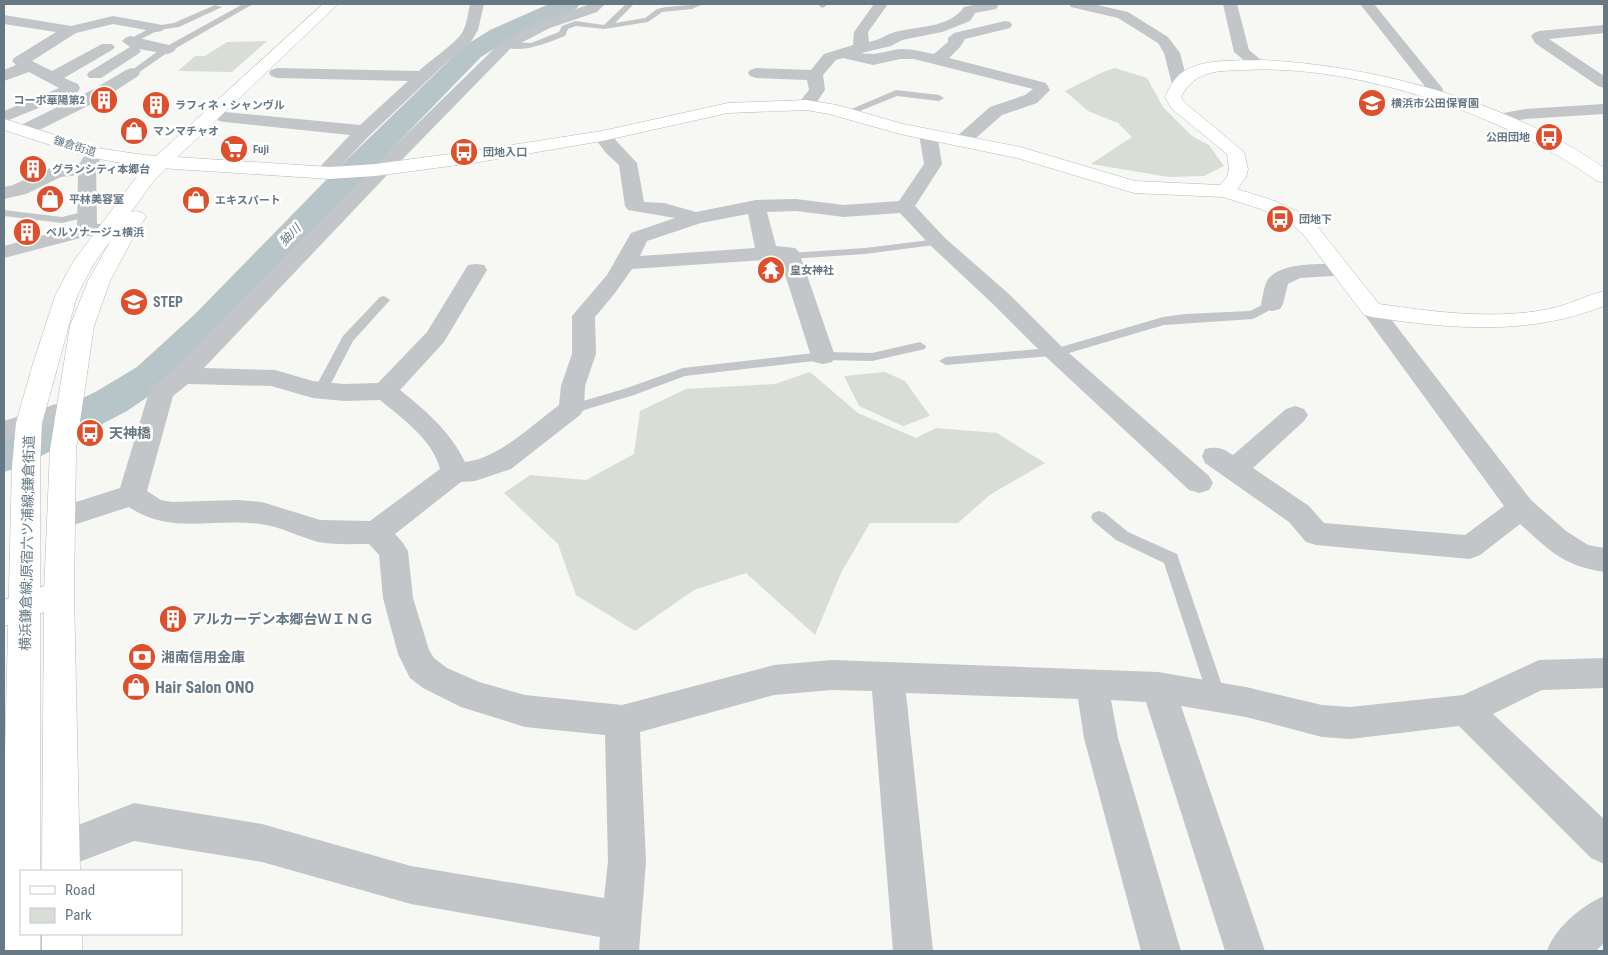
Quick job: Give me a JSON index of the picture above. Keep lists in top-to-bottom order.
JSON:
{
  "streets": {
    "street": ["鎌倉街道", "横浜鎌倉線;原宿六ツ浦線;鎌倉街道"]
  },
  "crossings": [
    ["鎌倉街道", "横浜鎌倉線;原宿六ツ浦線;鎌倉街道"]
  ],
  "water": ["㹨川"],
  "places": {
    "building": [
      "コーポ華陽第2",
      "ラフィネ・シャンヴル",
      "グランシティ本郷台",
      "ペルソナージュ横浜",
      "アルカーデン本郷台ＷＩＮＧ"
    ],
    "school or university": ["横浜市公田保育園", "STEP"],
    "shop": [
      "マンマチャオ",
      "平林美容室",
      "エキスパート",
      "Hair Salon ONO"
    ],
    "bus stop": [
      "公田団地",
      "団地入口",
      "団地下",
      "天神橋"
    ],
    "supermarket": ["Fuji"],
    "temple": ["皇女神社"],
    "bank": ["湘南信用金庫"]
  },
  "legend": ["Road", "Park"]
}
